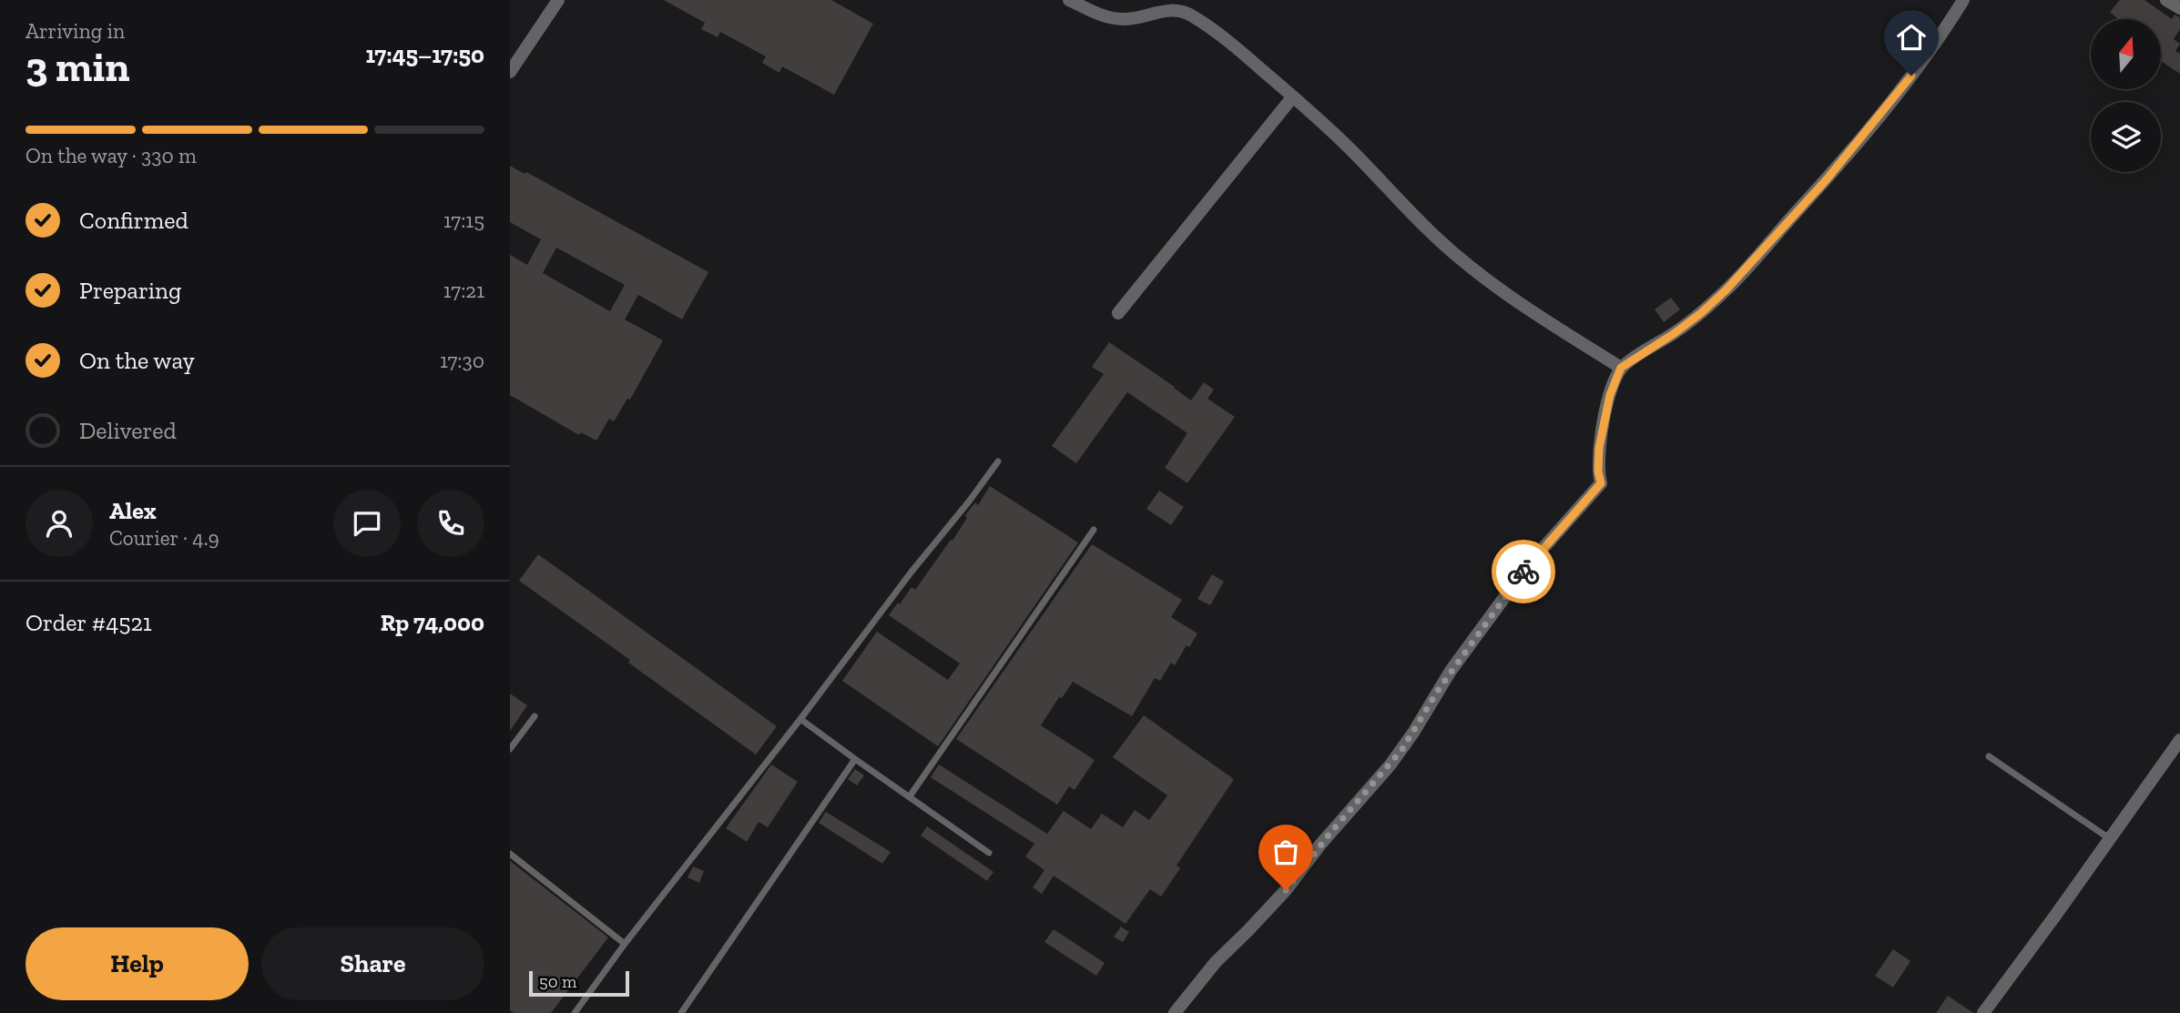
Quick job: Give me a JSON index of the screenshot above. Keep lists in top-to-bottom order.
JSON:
{
  "scale_bar": "50 m",
  "north": "top",
  "page": {
    "heading": ["3 min", "Arriving in", "17:45–17:50"],
    "panel": [
      "Alex",
      "Courier · 4.9",
      "Order #4521",
      "Rp 74,000"
    ],
    "bar": "On the way · 330 m",
    "list": [
      ["Confirmed", "17:15"],
      ["Preparing", "17:21"],
      ["On the way", "17:30"],
      "Delivered"
    ],
    "buttons": ["Help", "Share"],
    "scale": "50 m"
  }
}
